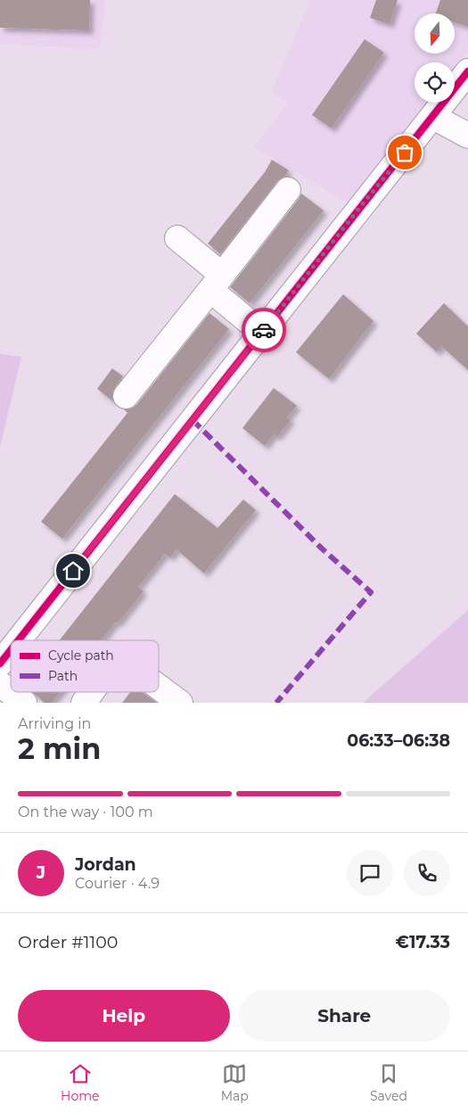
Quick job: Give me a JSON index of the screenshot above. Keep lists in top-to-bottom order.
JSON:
{
  "legend": ["Cycle path", "Path"],
  "north": "bottom",
  "page": {
    "heading": ["2 min", "Arriving in", "06:33–06:38"],
    "panel": [
      "Jordan",
      "Courier · 4.9",
      "Order #1100",
      "€17.33"
    ],
    "bar": "On the way · 100 m",
    "round": "J",
    "buttons": ["Help", "Share"],
    "tabs": ["Home", "Map", "Saved"]
  }
}
